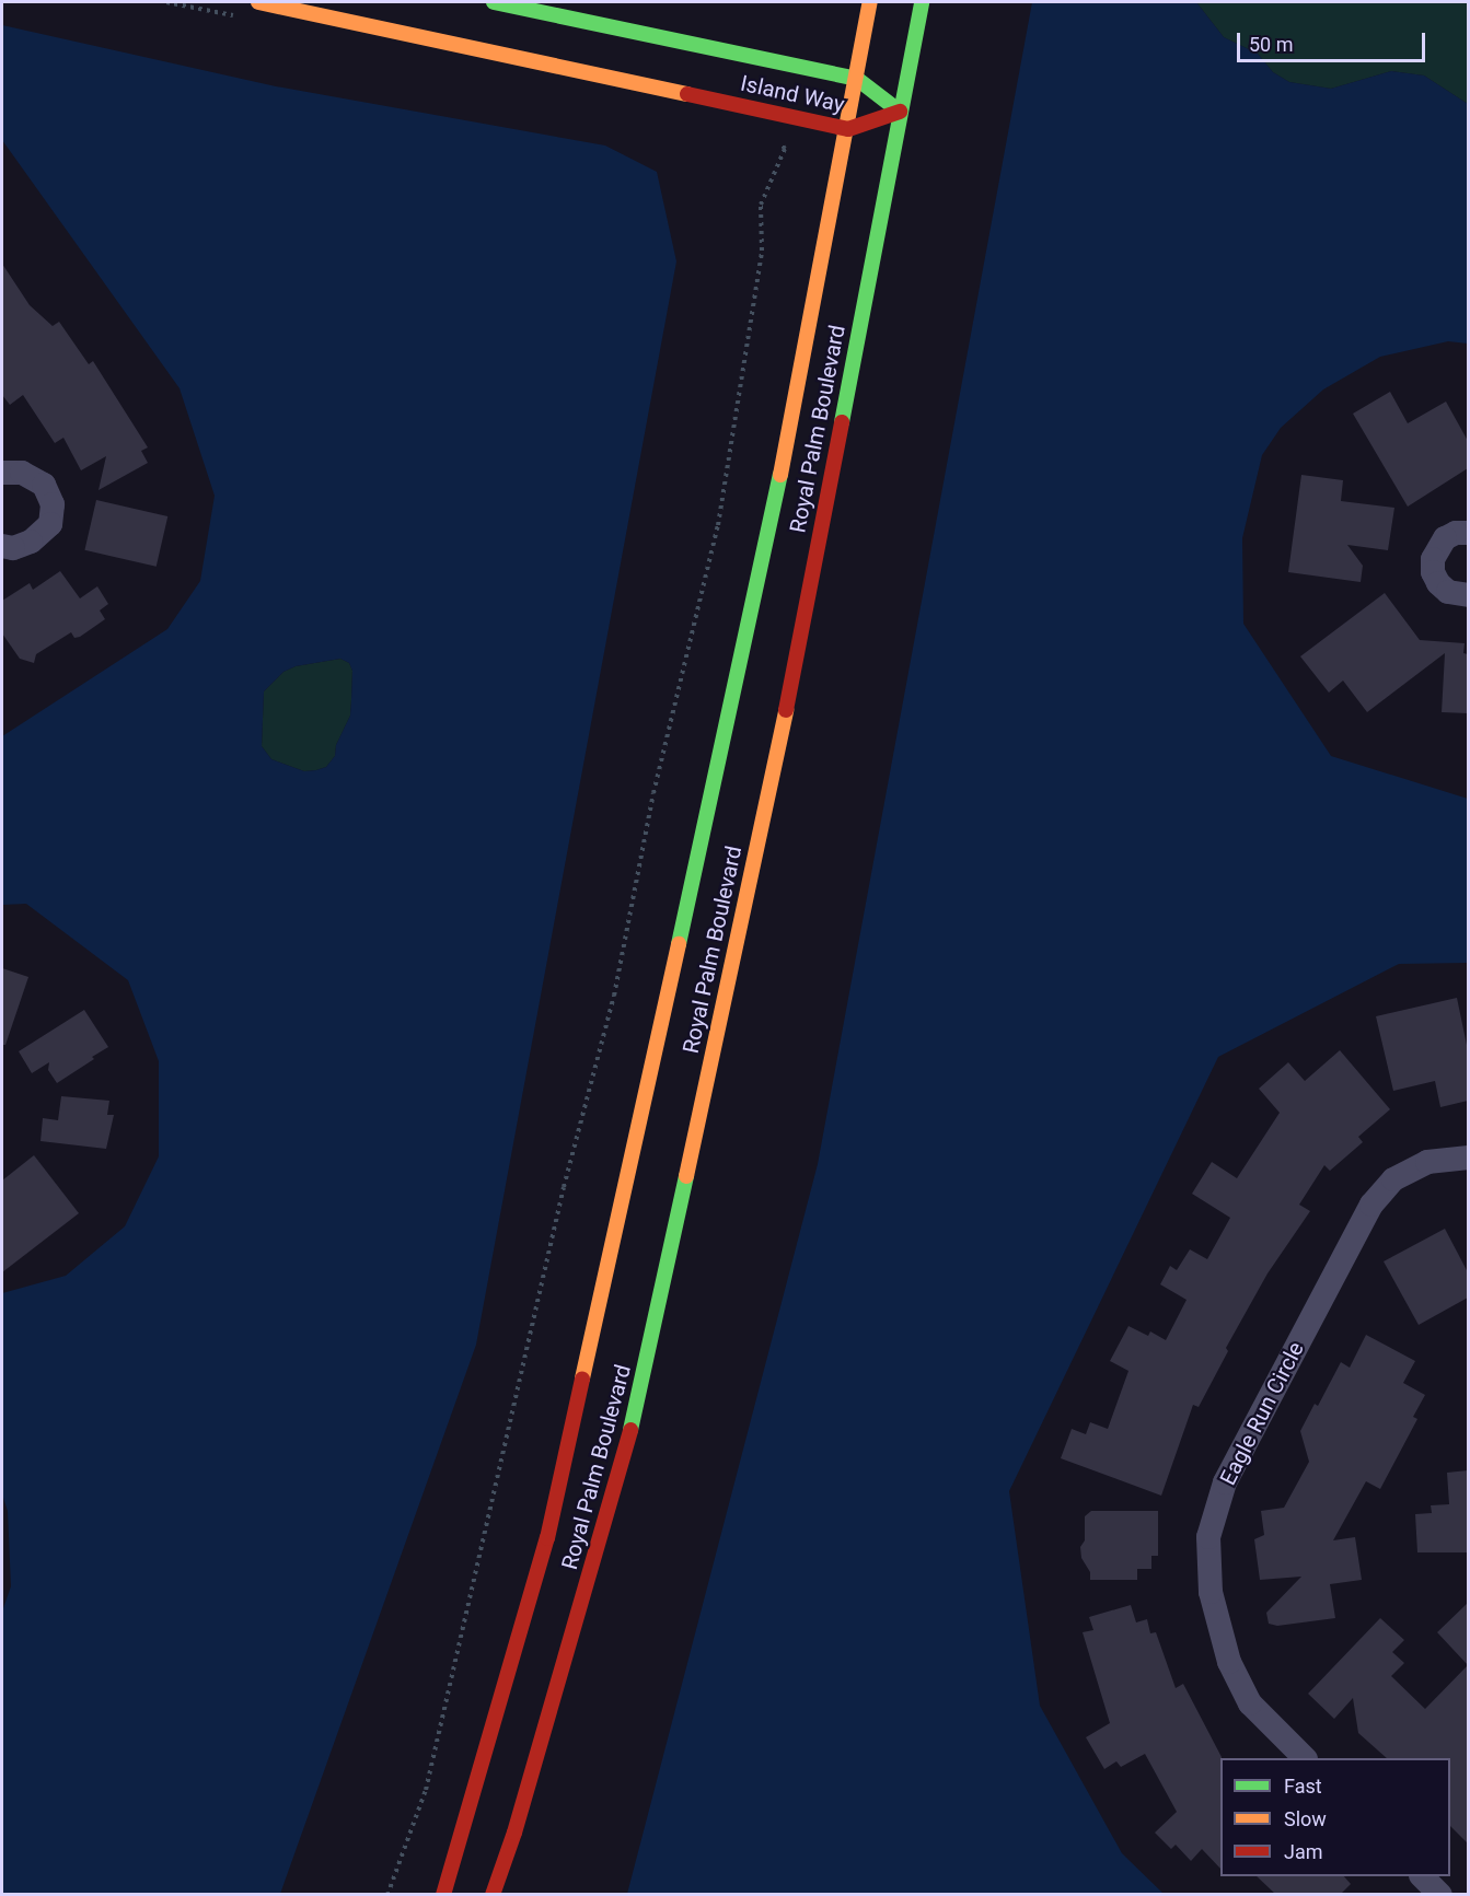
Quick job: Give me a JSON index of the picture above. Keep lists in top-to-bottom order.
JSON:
{
  "streets": {
    "main road": ["Island Way", "Royal Palm Boulevard"],
    "street": ["Eagle Run Circle"]
  },
  "crossings": [
    ["Island Way", "Royal Palm Boulevard"]
  ],
  "legend": ["Fast", "Slow", "Jam"],
  "scale_bar": "50 m"
}
